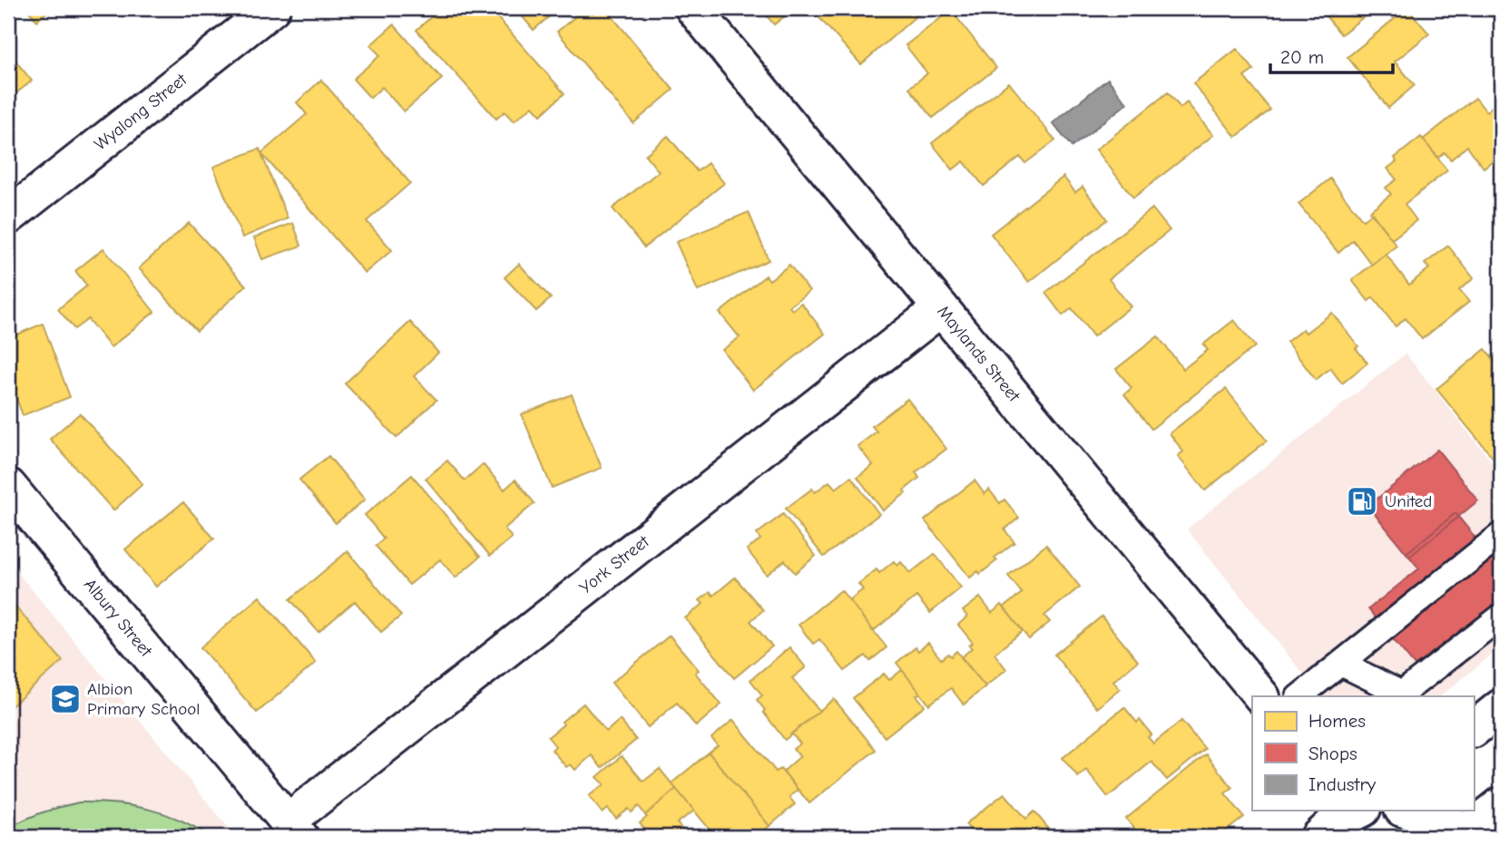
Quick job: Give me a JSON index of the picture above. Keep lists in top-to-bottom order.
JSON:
{
  "streets": {
    "main road": [
      "Wyalong Street",
      "Maylands Street",
      "York Street",
      "Albury Street"
    ]
  },
  "crossings": [
    ["Maylands Street", "York Street"],
    ["York Street", "Albury Street"]
  ],
  "places": {
    "fuel station": ["United"],
    "school or university": ["Albion Primary School"]
  },
  "legend": ["Homes", "Shops", "Industry"],
  "scale_bar": "20 m"
}
